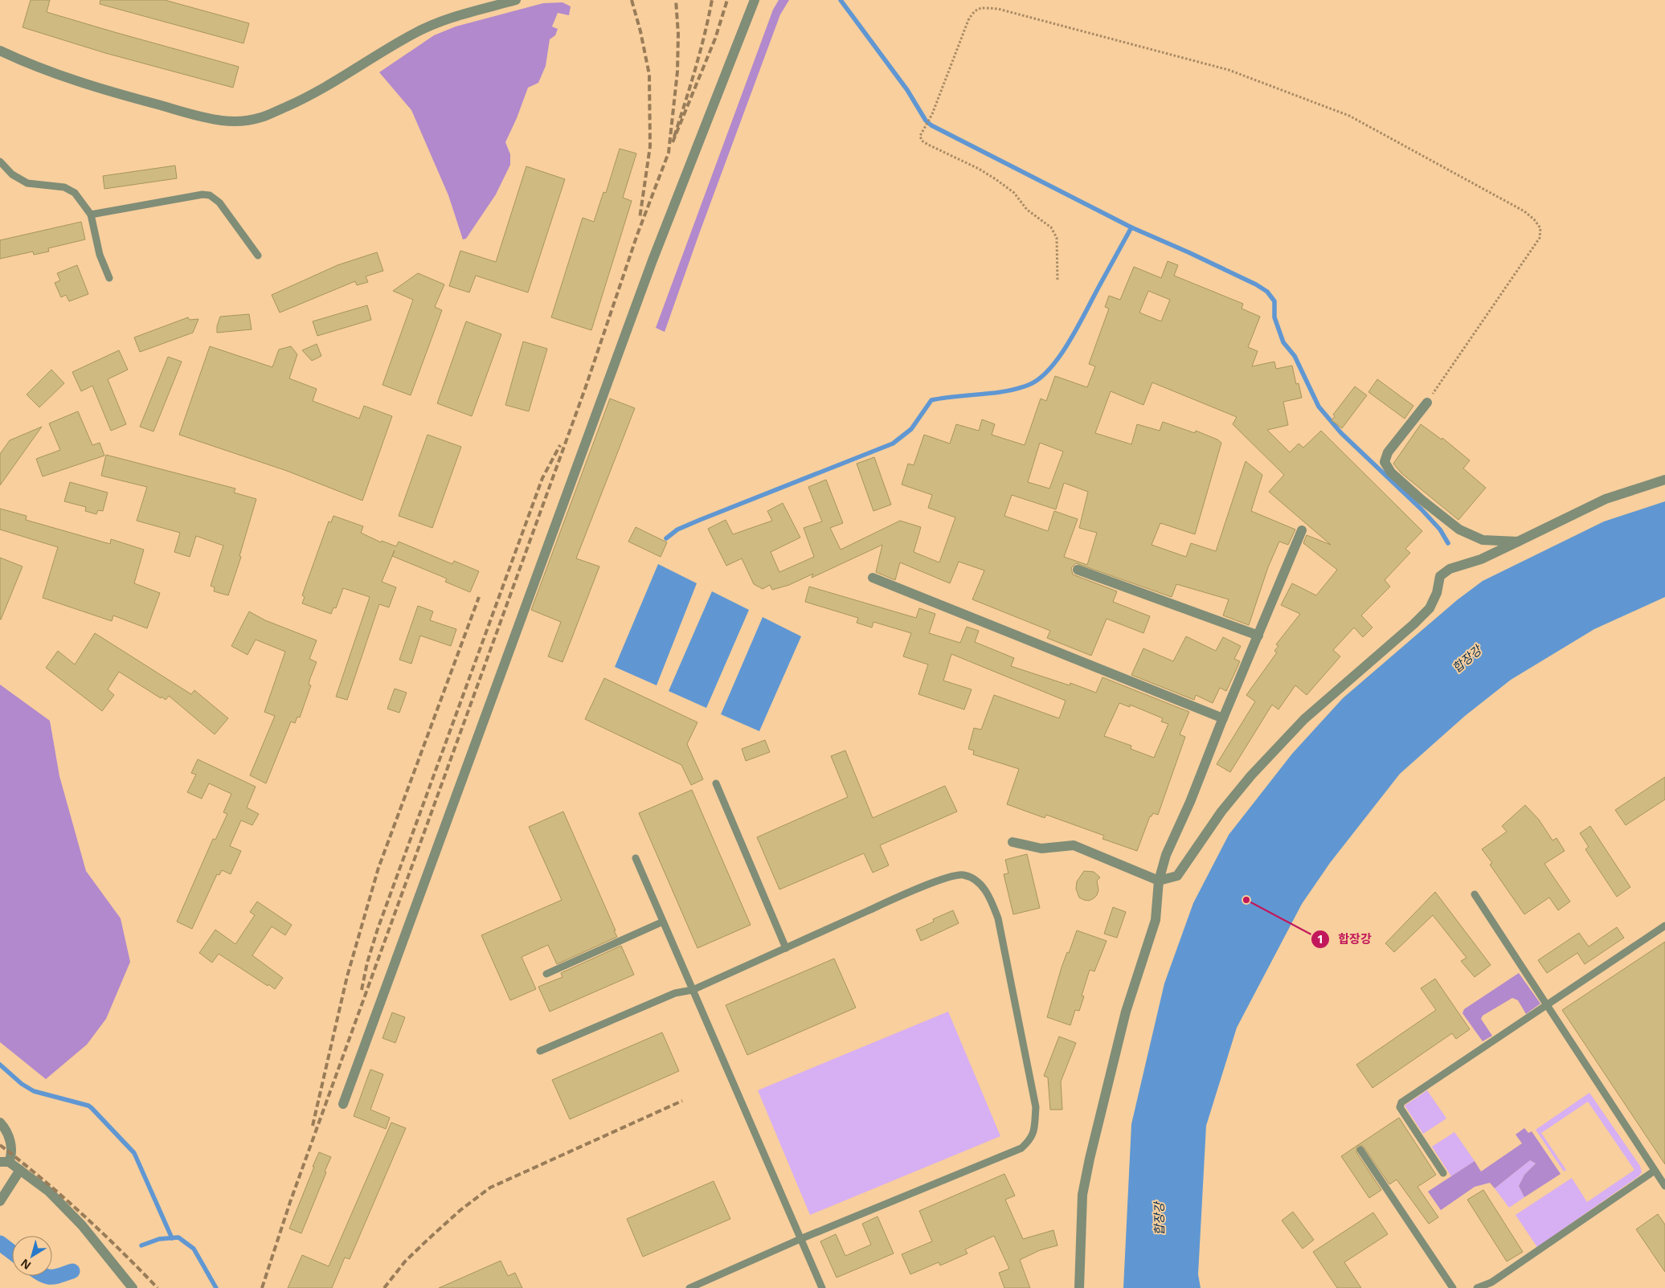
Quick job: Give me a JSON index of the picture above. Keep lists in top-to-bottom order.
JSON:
{
  "water": ["합장강"],
  "places": ["합장강"],
  "north": "bottom left"
}
